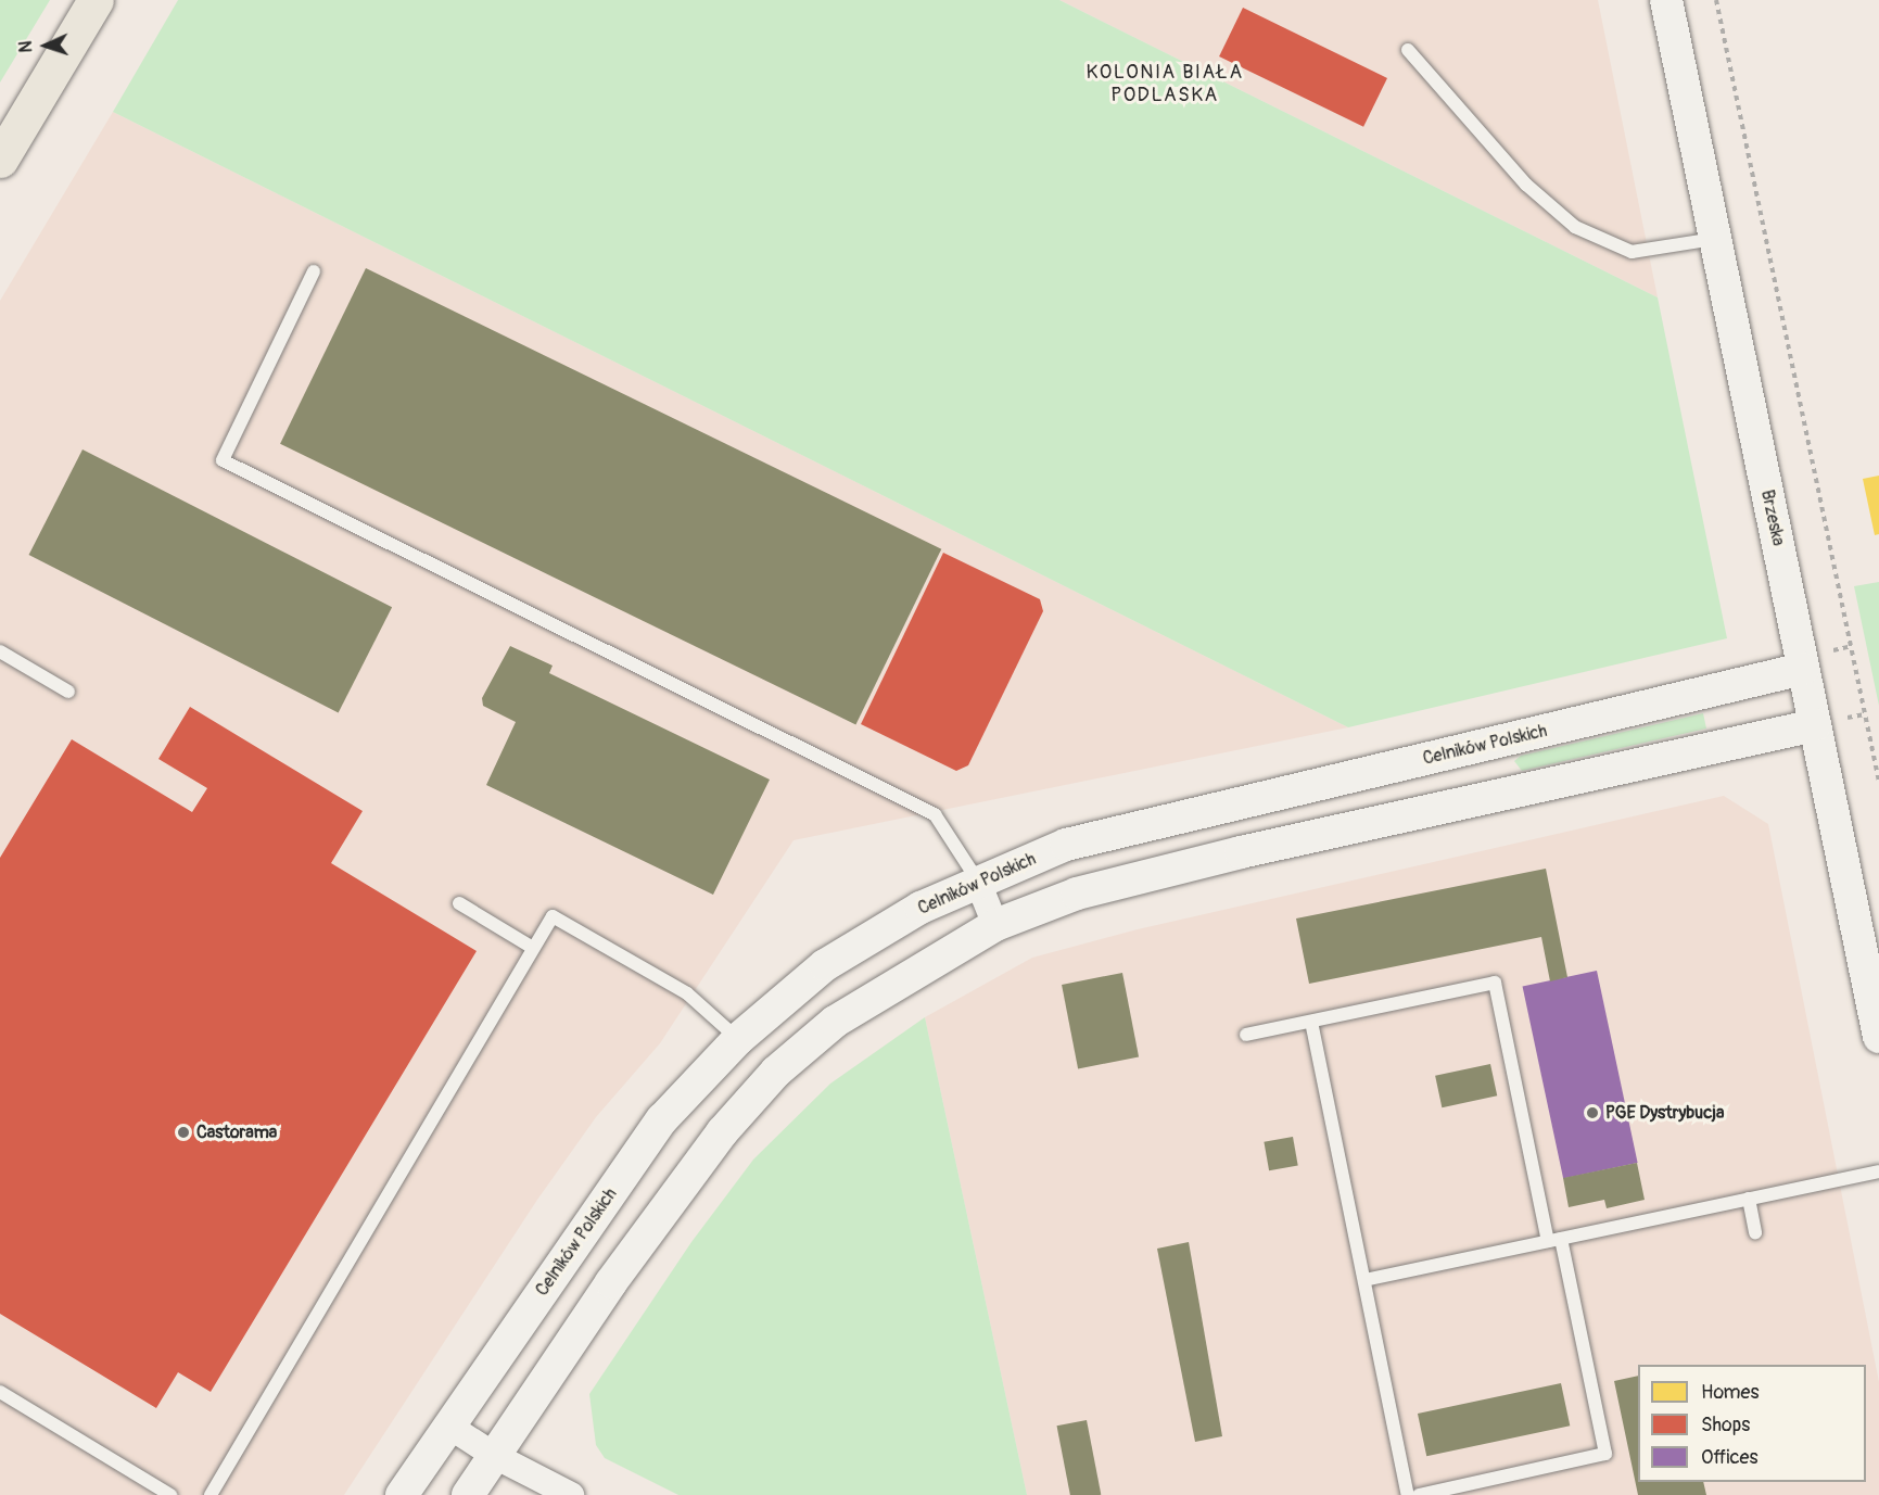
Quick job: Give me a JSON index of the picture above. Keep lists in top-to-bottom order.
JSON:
{
  "streets": {
    "street": ["Brzeska", "Celników Polskich"]
  },
  "crossings": [
    ["Brzeska", "Celników Polskich"]
  ],
  "districts": ["KOLONIA BIAŁA PODLASKA"],
  "places": ["PGE Dystrybucja", "Castorama"],
  "legend": ["Homes", "Shops", "Offices"],
  "north": "left"
}
